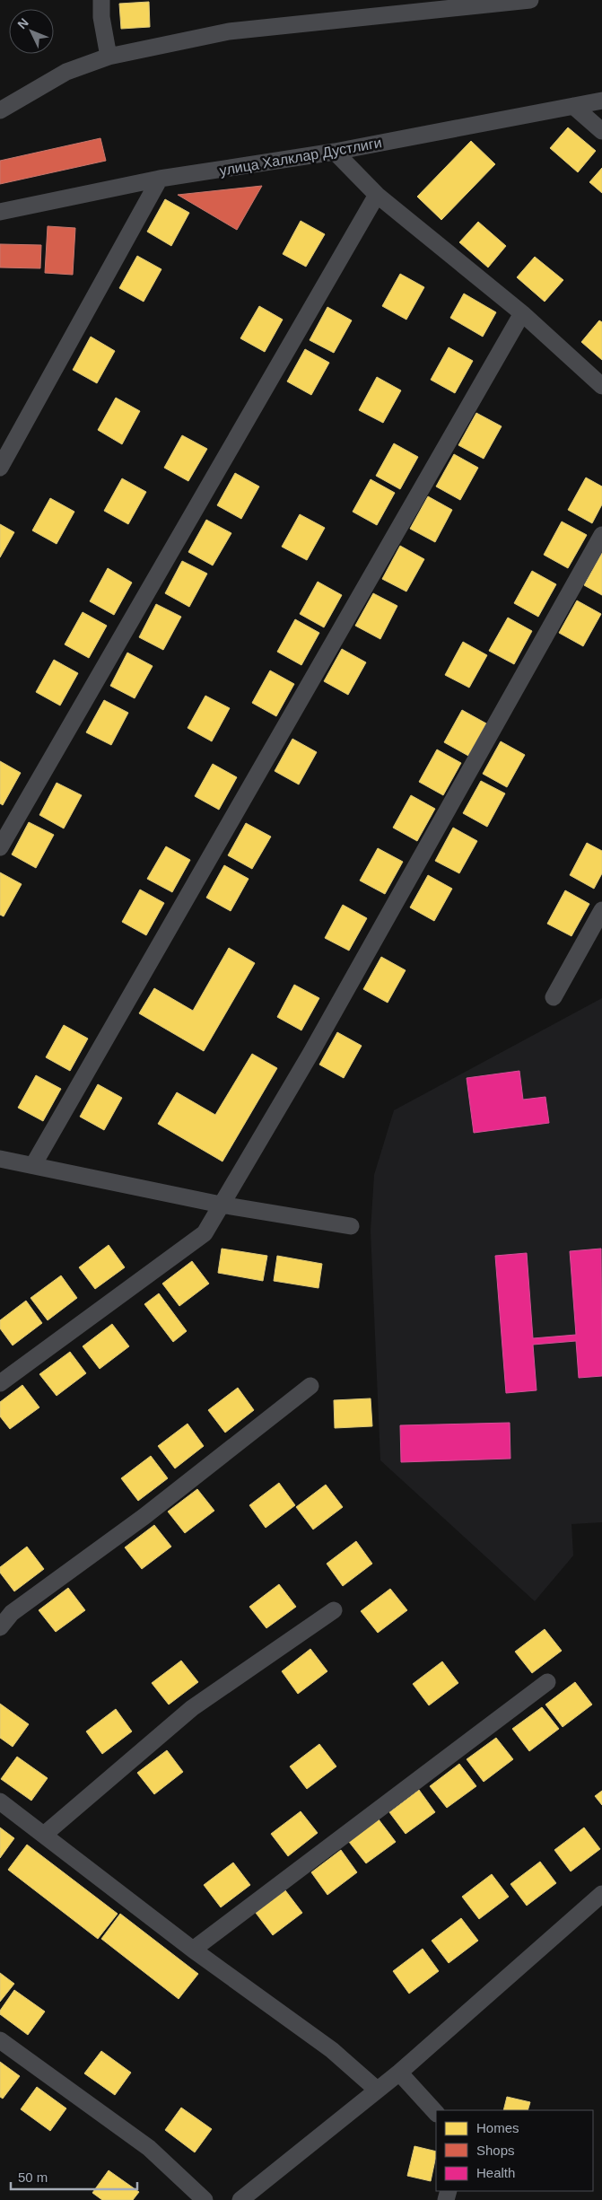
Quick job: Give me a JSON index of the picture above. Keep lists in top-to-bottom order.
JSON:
{
  "streets": {
    "street": ["улица Халклар Дустлиги"]
  },
  "legend": ["Homes", "Shops", "Health"],
  "scale_bar": "50 m",
  "north": "top left"
}
